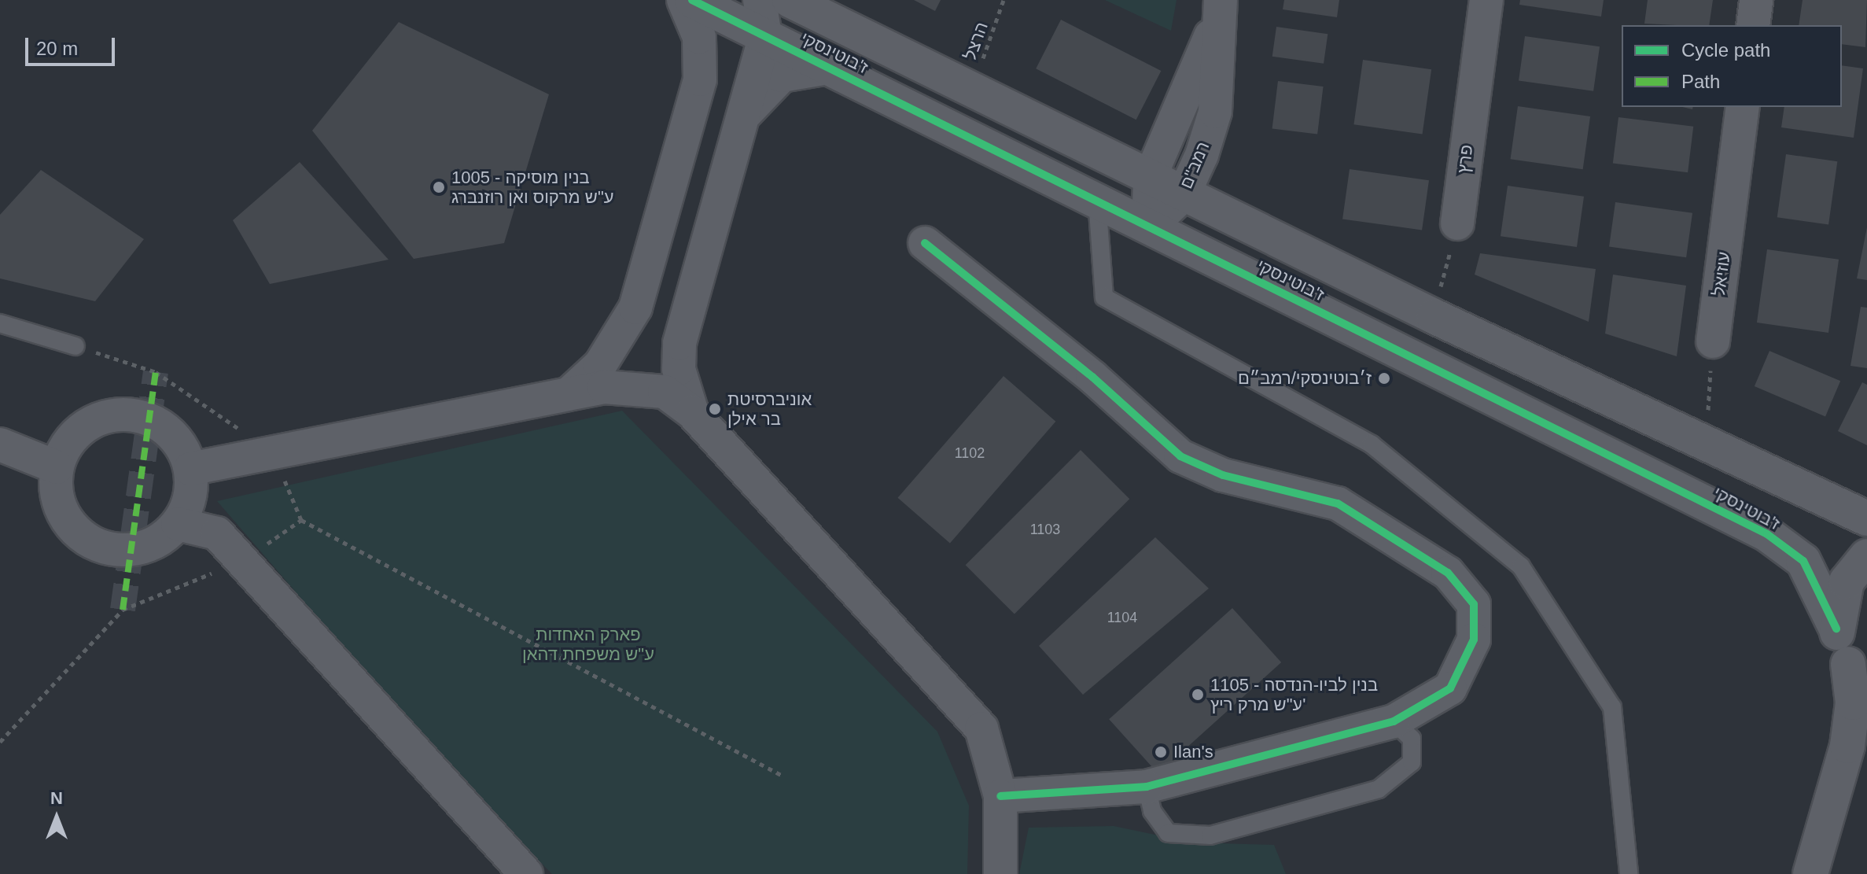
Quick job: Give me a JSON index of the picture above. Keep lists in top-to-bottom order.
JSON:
{
  "streets": {
    "street": [
      "ז'בוטינסקי",
      "פרץ",
      "רמב\"ם",
      "עוזיאל"
    ],
    "path": ["הרצל"]
  },
  "crossings": [
    ["הרצל", "ז'בוטינסקי"],
    ["ז'בוטינסקי", "רמב\"ם"]
  ],
  "parks": ["פארק האחדות ע\"ש משפחת דהאן"],
  "places": [
    "1005 - בנין מוסיקה ע\"ש מרקוס ואן רוזנברג",
    "ז׳בוטינסקי/רמב״ם",
    "אוניברסיטת בר אילן",
    "1105 - בנין לביו-הנדסה ע\"ש מרק ריץ'",
    "Ilan's"
  ],
  "house_numbers": ["1102", "1103", "1104"],
  "legend": ["Cycle path", "Path"],
  "scale_bar": "20 m",
  "north": "top"
}
